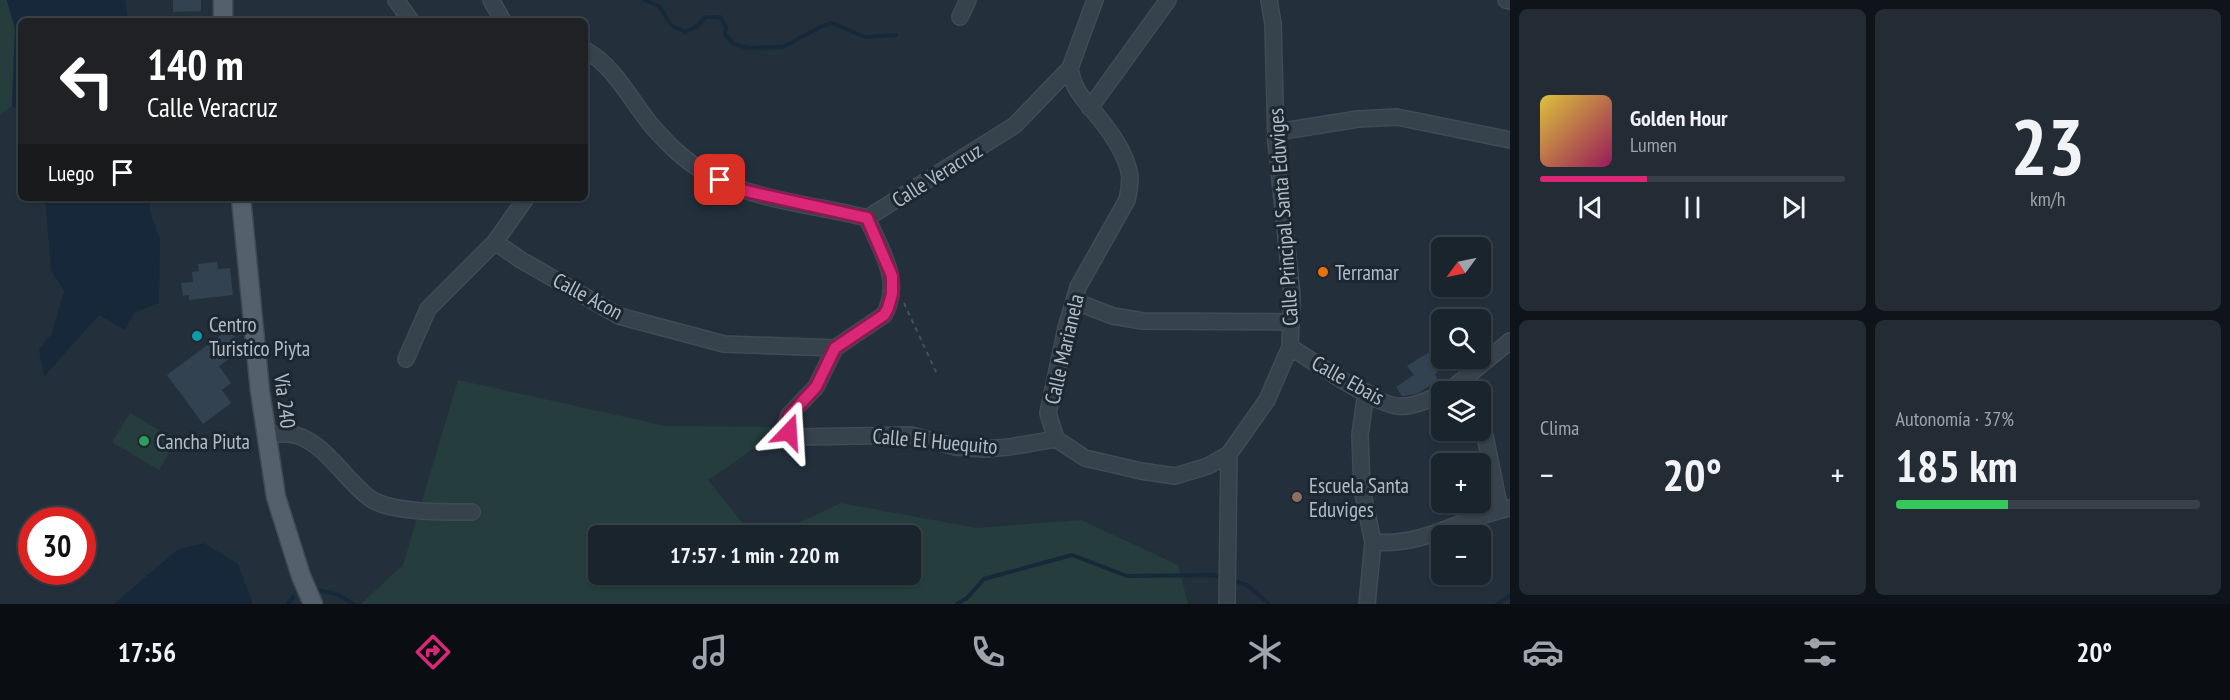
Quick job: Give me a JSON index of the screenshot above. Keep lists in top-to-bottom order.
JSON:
{
  "streets": {
    "main road": ["Vía 240"],
    "street": [
      "Calle Veracruz",
      "Calle Principal Santa Eduviges",
      "Calle Acon",
      "Calle Marianela",
      "Calle Ebais",
      "Calle El Huequito"
    ]
  },
  "crossings": [
    ["Calle Veracruz", "Calle Marianela"],
    ["Calle Principal Santa Eduviges", "Calle Ebais"],
    ["Calle Acon", "Calle El Huequito"],
    ["Calle Marianela", "Calle El Huequito"]
  ],
  "places": [
    "Terramar",
    "Centro Turistico Piyta",
    "Cancha Piuta",
    "Escuela Santa Eduviges"
  ],
  "north": "bottom left",
  "page": {
    "tile": [
      ["23", "km/h"],
      "Clima",
      ["Autonomía · 37%", "185 km"]
    ],
    "turn": ["140 m", "Calle Veracruz"],
    "song": ["Golden Hour", "Lumen"],
    "then": "Luego",
    "map_buttons": ["+", "−"],
    "heat": ["−", "20°", "+"],
    "limit": "30",
    "trip": "17:57 · 1 min · 220 m",
    "tabs": ["17:56", "20°"]
  }
}
